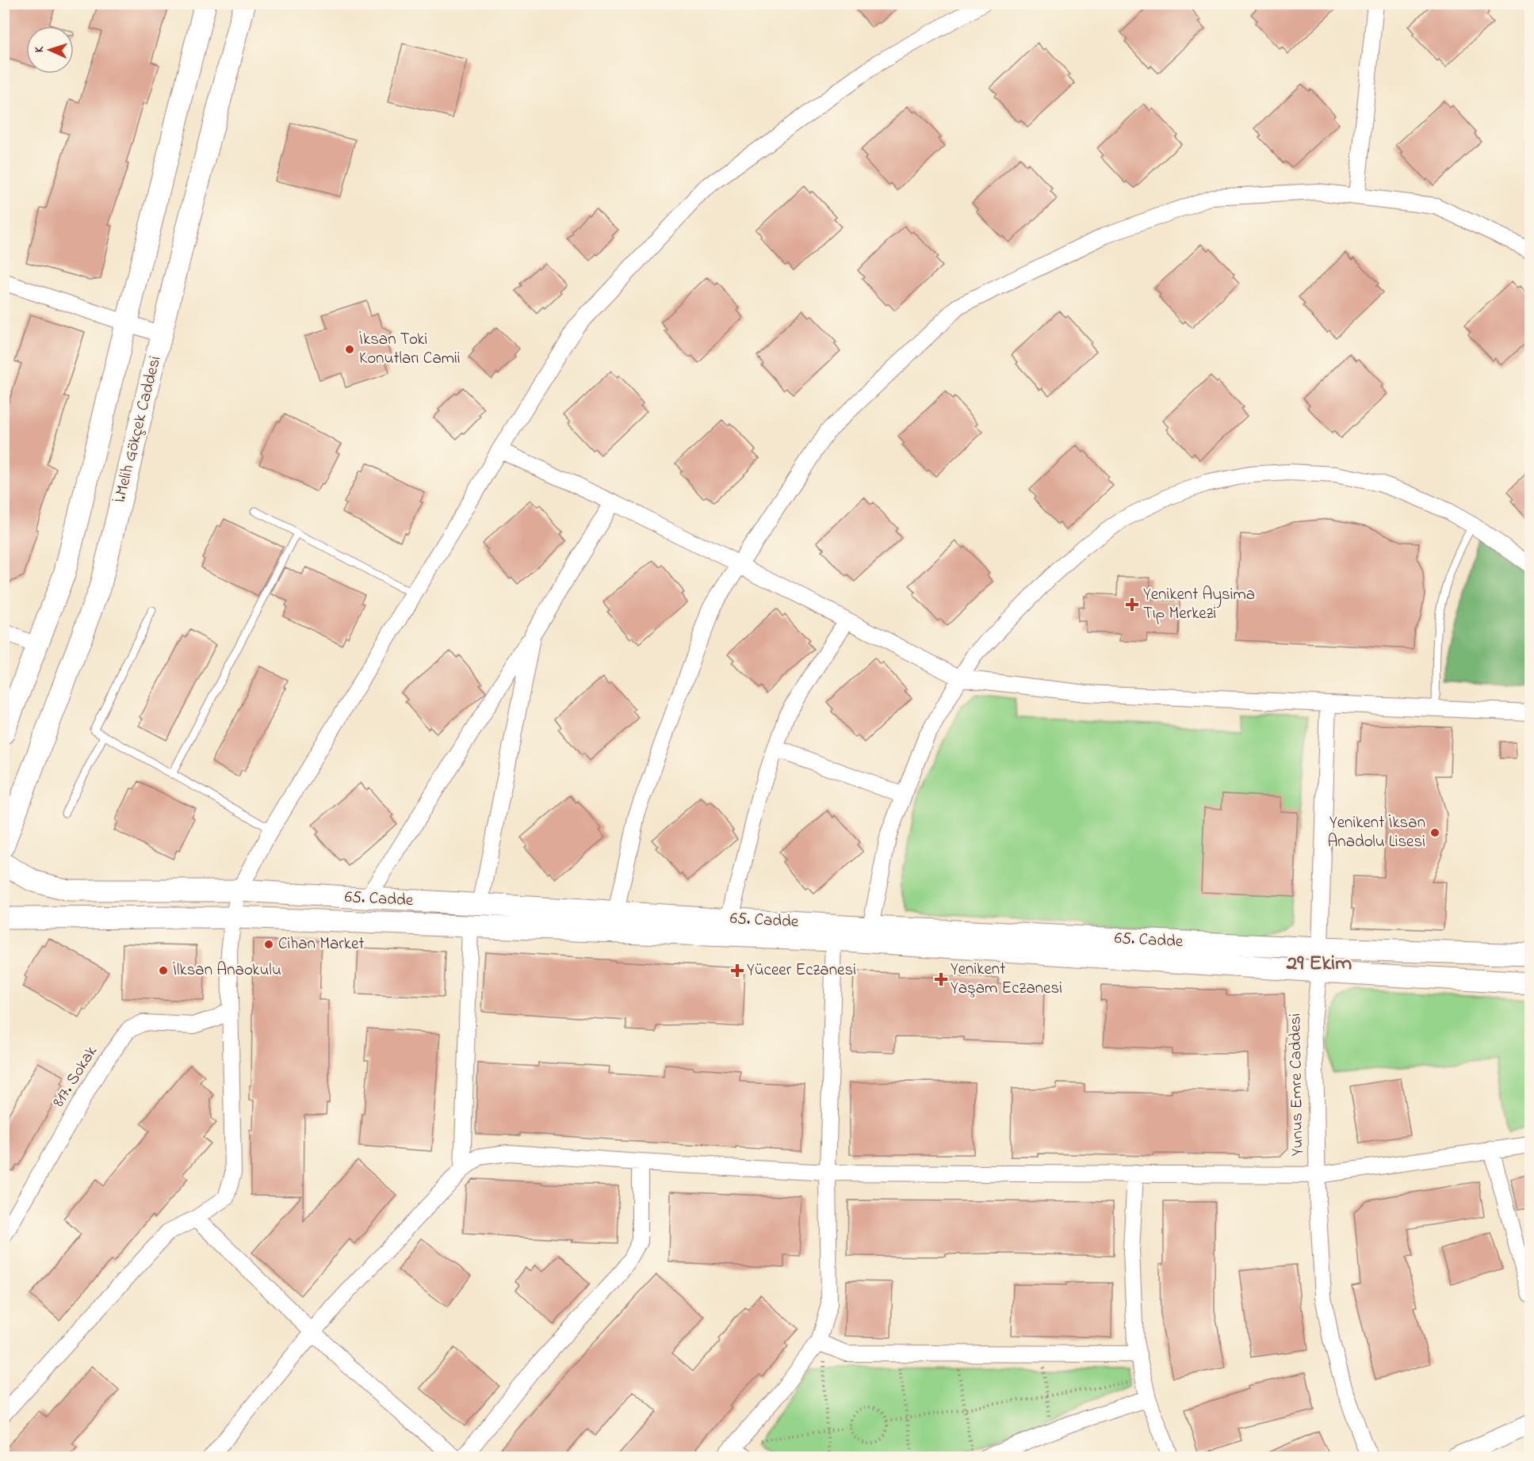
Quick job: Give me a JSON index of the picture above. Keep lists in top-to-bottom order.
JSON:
{
  "streets": {
    "main road": ["İ.Melih Gökçek Caddesi", "65. Cadde"],
    "street": ["817. Sokak", "Yunus Emre Caddesi"]
  },
  "crossings": [
    ["65. Cadde", "Yunus Emre Caddesi"]
  ],
  "districts": ["29 Ekim"],
  "places": {
    "other": [
      "İksan Toki Konutları Camii",
      "Yenikent İksan Anadolu Lisesi",
      "Cihan Market",
      "İlksan Anaokulu"
    ],
    "health": ["Yenikent Aysima Tıp Merkezi", "Yüceer Eczanesi", "Yenikent Yaşam Eczanesi"]
  },
  "north": "left"
}
